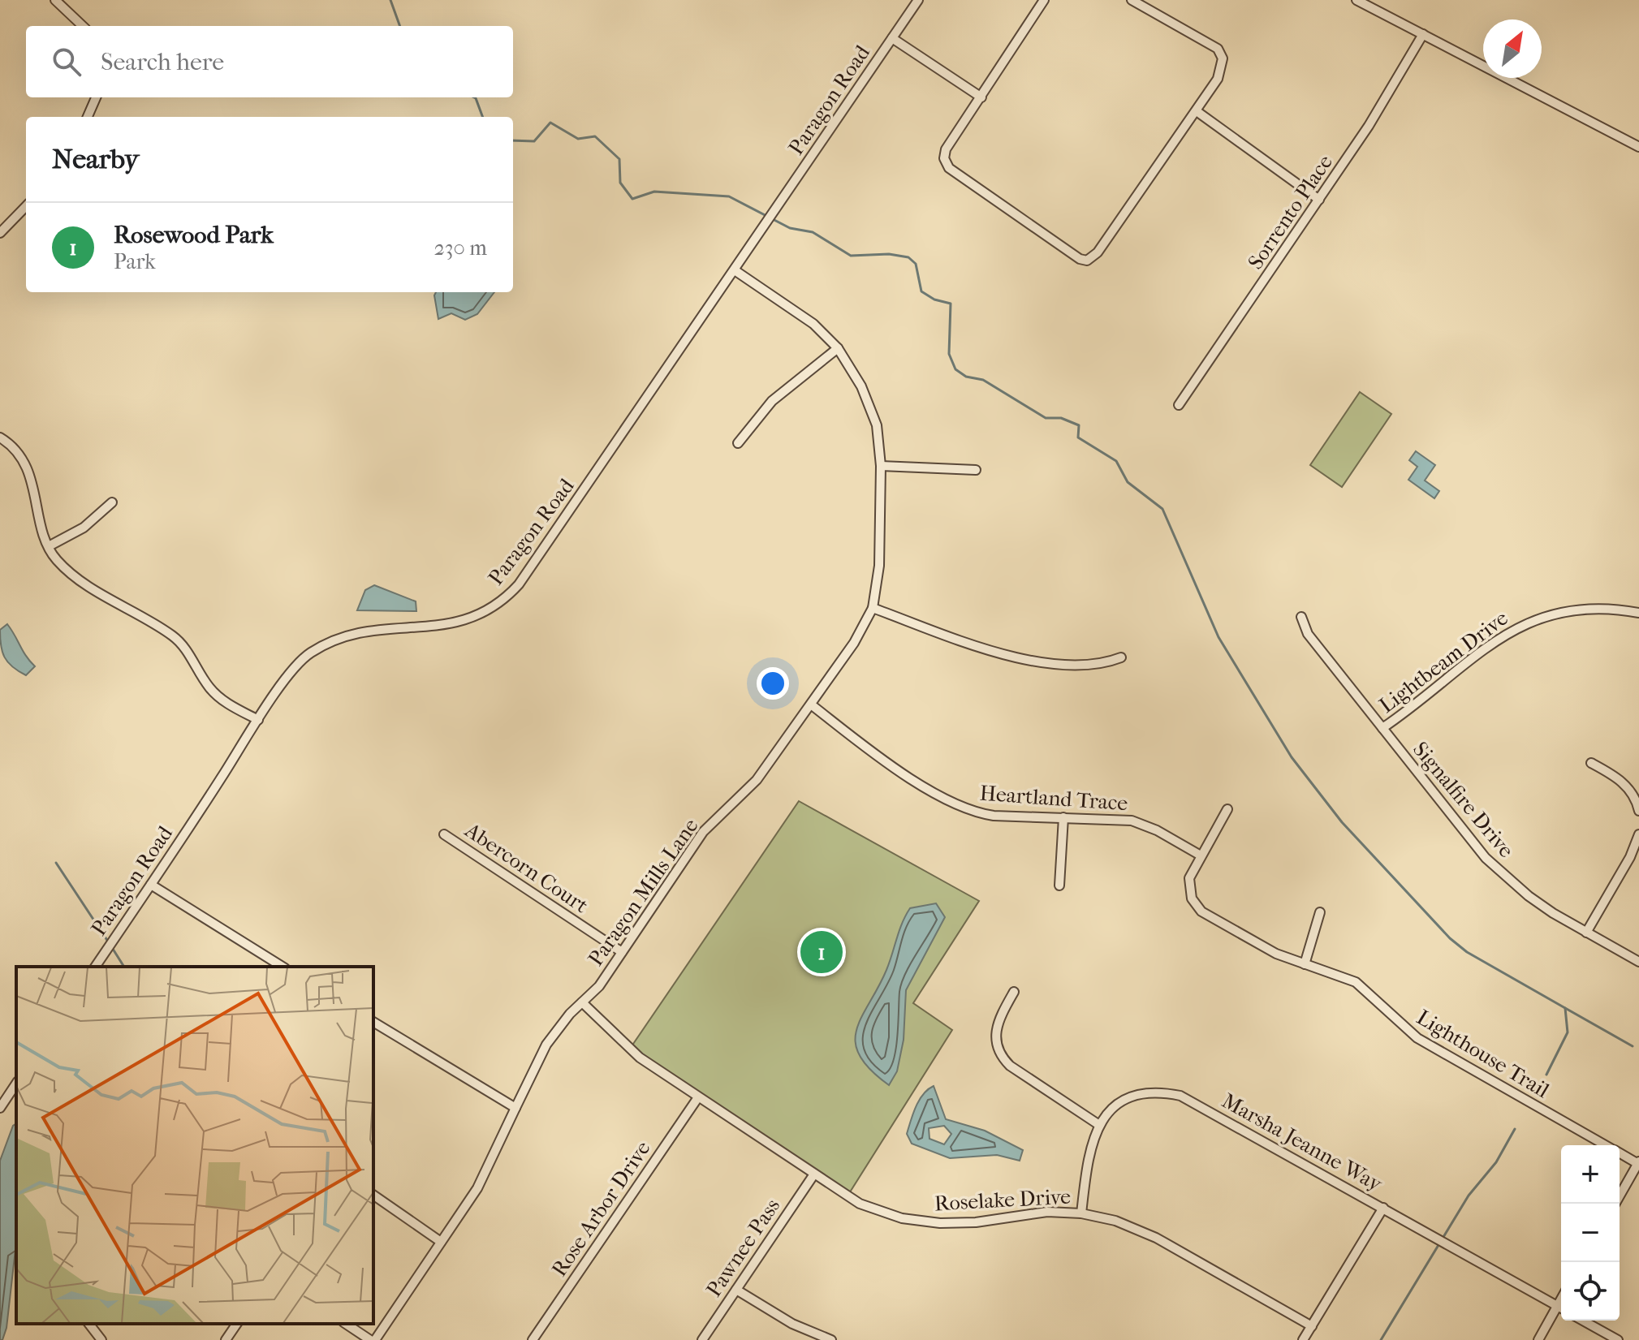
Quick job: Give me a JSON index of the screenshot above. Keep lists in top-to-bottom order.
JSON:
{
  "streets": {
    "street": [
      "Paragon Road",
      "Sorrento Place",
      "Lightbeam Drive",
      "Heartland Trace",
      "Signalfire Drive",
      "Abercorn Court",
      "Paragon Mills Lane",
      "Lighthouse Trail",
      "Marsha Jeanne Way",
      "Roselake Drive",
      "Rose Arbor Drive",
      "Pawnee Pass"
    ]
  },
  "crossings": [
    ["Paragon Road", "Paragon Mills Lane"],
    ["Lightbeam Drive", "Signalfire Drive"],
    ["Heartland Trace", "Paragon Mills Lane"],
    ["Heartland Trace", "Lighthouse Trail"],
    ["Abercorn Court", "Paragon Mills Lane"],
    ["Paragon Mills Lane", "Roselake Drive"],
    ["Marsha Jeanne Way", "Roselake Drive"],
    ["Roselake Drive", "Rose Arbor Drive"],
    ["Roselake Drive", "Pawnee Pass"]
  ],
  "north": "top right",
  "page": {
    "search": "Search here",
    "heading": "Nearby",
    "list": [
      {
        "mark": "1",
        "name": "Rosewood Park",
        "note": "Park",
        "value": "230 m"
      }
    ],
    "pins": "1",
    "map_buttons": ["+", "−"]
  }
}
